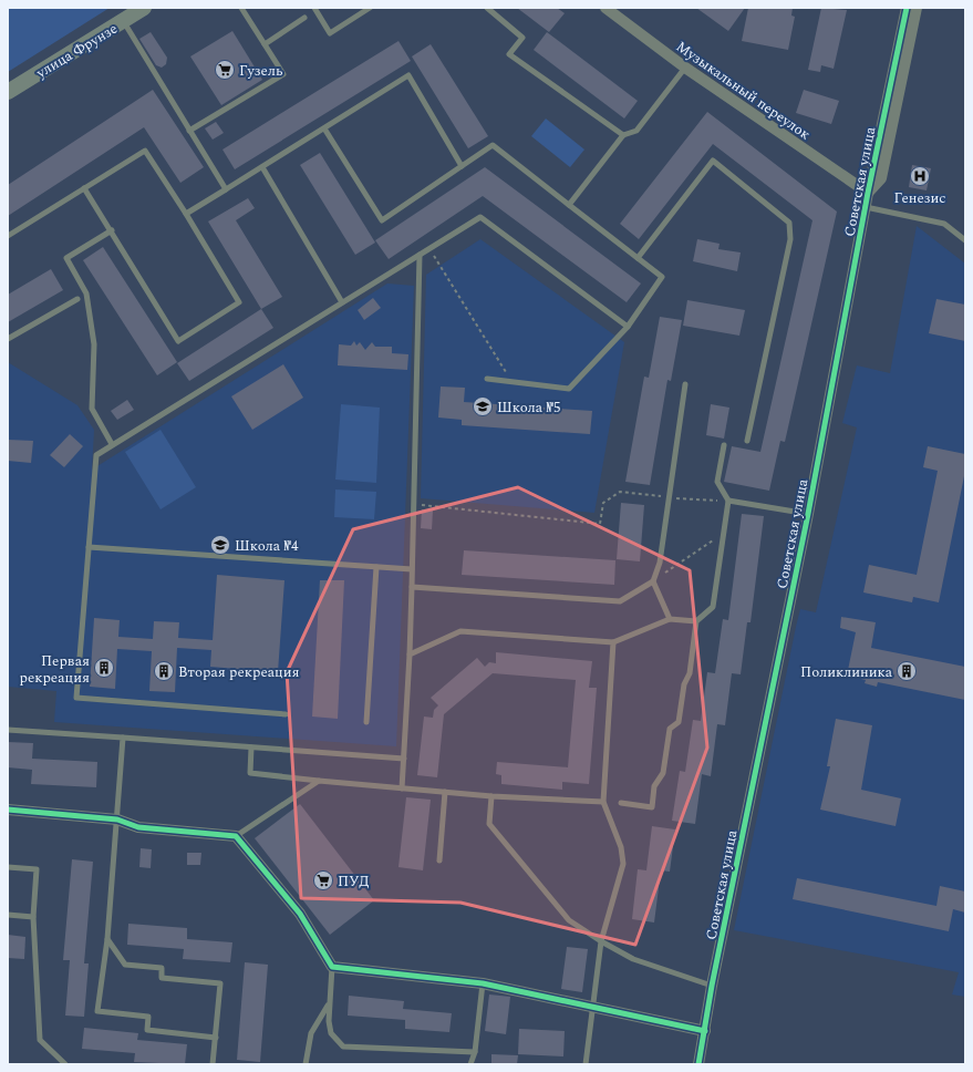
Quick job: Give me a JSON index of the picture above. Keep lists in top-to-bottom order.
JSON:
{
  "streets": {
    "main road": ["улица Фрунзе"],
    "street": ["Музыкальный переулок", "Советская улица"]
  },
  "crossings": [
    ["Музыкальный переулок", "Советская улица"]
  ],
  "places": {
    "supermarket": ["Гузель", "ПУД"],
    "hospital": ["Генезис"],
    "school or university": ["Школа №5", "Школа №4"],
    "building": ["Первая рекреация", "Вторая рекреация", "Поликлиника"]
  }
}
